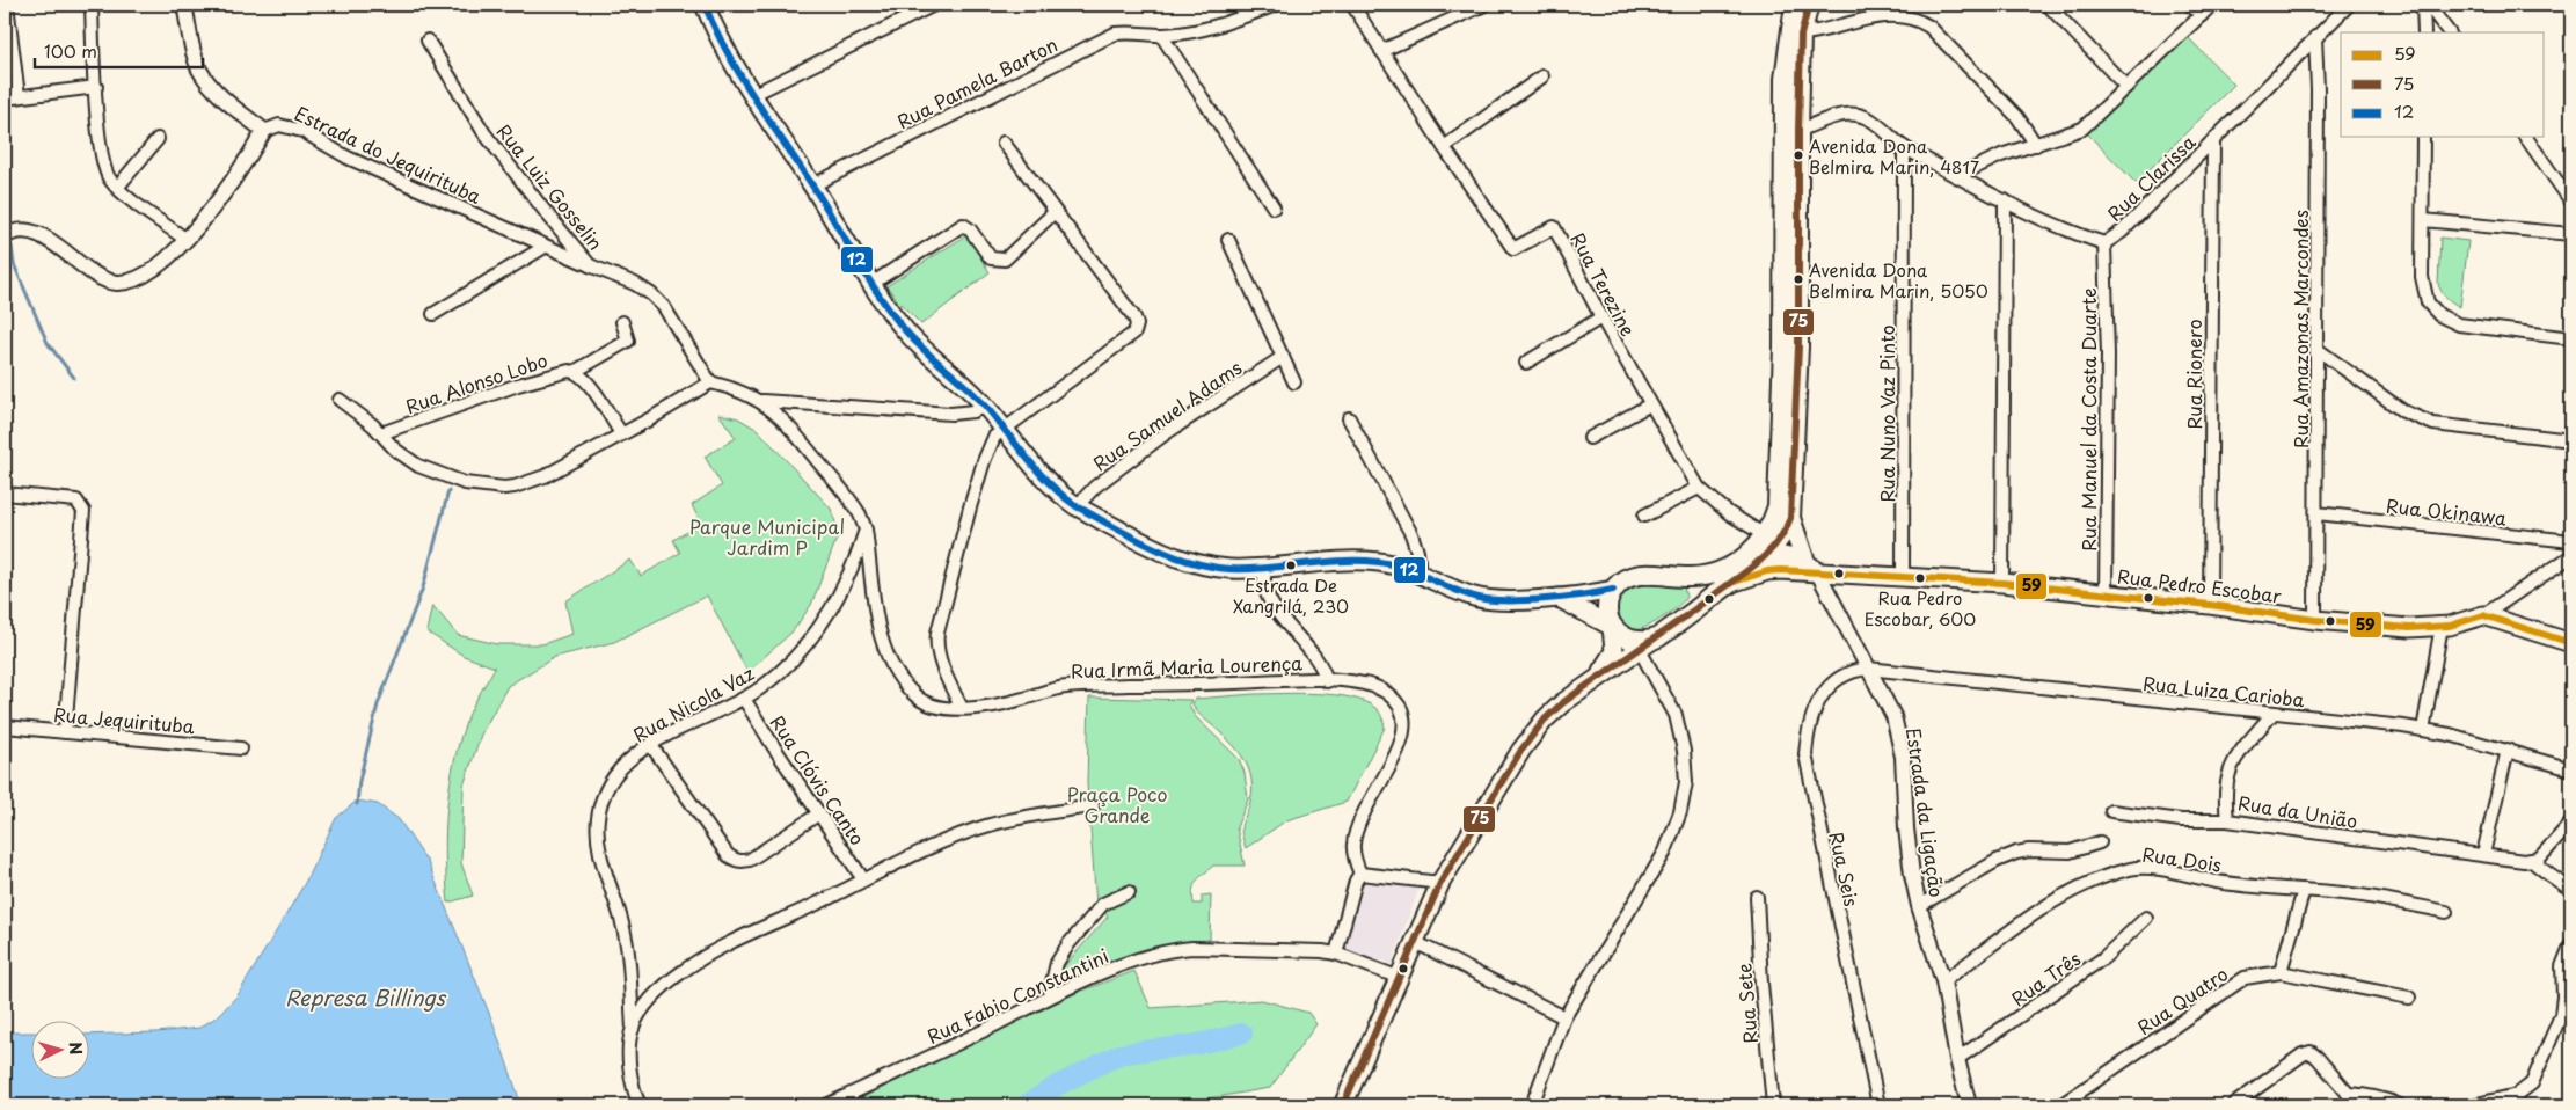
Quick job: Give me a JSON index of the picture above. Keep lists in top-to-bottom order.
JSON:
{
  "streets": {
    "main road": ["Rua Pedro Escobar"],
    "street": [
      "Rua Pamela Barton",
      "Estrada do Jequirituba",
      "Rua Clarissa",
      "Rua Luiz Gosselin",
      "Rua Terezine",
      "Rua Amazonas Marcondes",
      "Rua Rionero",
      "Rua Alonso Lobo",
      "Rua Nuno Vaz Pinto",
      "Rua Samuel Adams",
      "Rua Manuel da Costa Duarte",
      "Rua Okinawa",
      "Rua Irmã Maria Lourença",
      "Rua Luiza Carioba",
      "Rua Nicola Vaz",
      "Rua Jequirituba",
      "Rua Clóvis Canto",
      "Rua da União",
      "Estrada da Ligação",
      "Rua Dois",
      "Rua Seis",
      "Rua Três",
      "Rua Fabio Constantini",
      "Rua Quatro",
      "Rua Sete"
    ]
  },
  "crossings": [
    ["Estrada do Jequirituba", "Rua Luiz Gosselin"],
    ["Rua Clarissa", "Rua Amazonas Marcondes"],
    ["Rua Clarissa", "Rua Rionero"],
    ["Rua Clarissa", "Rua Nuno Vaz Pinto"],
    ["Rua Clarissa", "Rua Manuel da Costa Duarte"],
    ["Rua Luiz Gosselin", "Rua Irmã Maria Lourença"],
    ["Rua Terezine", "Rua Pedro Escobar"],
    ["Rua Amazonas Marcondes", "Rua Okinawa"],
    ["Rua Amazonas Marcondes", "Rua Pedro Escobar"],
    ["Rua Rionero", "Rua Pedro Escobar"],
    ["Rua Nuno Vaz Pinto", "Rua Pedro Escobar"],
    ["Rua Manuel da Costa Duarte", "Rua Pedro Escobar"],
    ["Rua Pedro Escobar", "Estrada da Ligação"],
    ["Rua Irmã Maria Lourença", "Rua Nicola Vaz"],
    ["Rua Luiza Carioba", "Rua da União"],
    ["Rua Luiza Carioba", "Estrada da Ligação"],
    ["Rua Luiza Carioba", "Rua Seis"],
    ["Rua Nicola Vaz", "Rua Clóvis Canto"],
    ["Estrada da Ligação", "Rua Dois"],
    ["Estrada da Ligação", "Rua Seis"],
    ["Estrada da Ligação", "Rua Três"]
  ],
  "water": ["Represa Billings"],
  "parks": ["Parque Municipal Jardim P", "Praça Poco Grande"],
  "places": [
    "Avenida Dona Belmira Marin, 4817",
    "Avenida Dona Belmira Marin, 5050",
    "Estrada De Xangrilá, 230",
    "Rua Pedro Escobar, 600"
  ],
  "lines": ["transit line 75", "transit line 12", "transit line 59"],
  "legend": ["59", "75", "12"],
  "scale_bar": "100 m",
  "north": "right"
}
